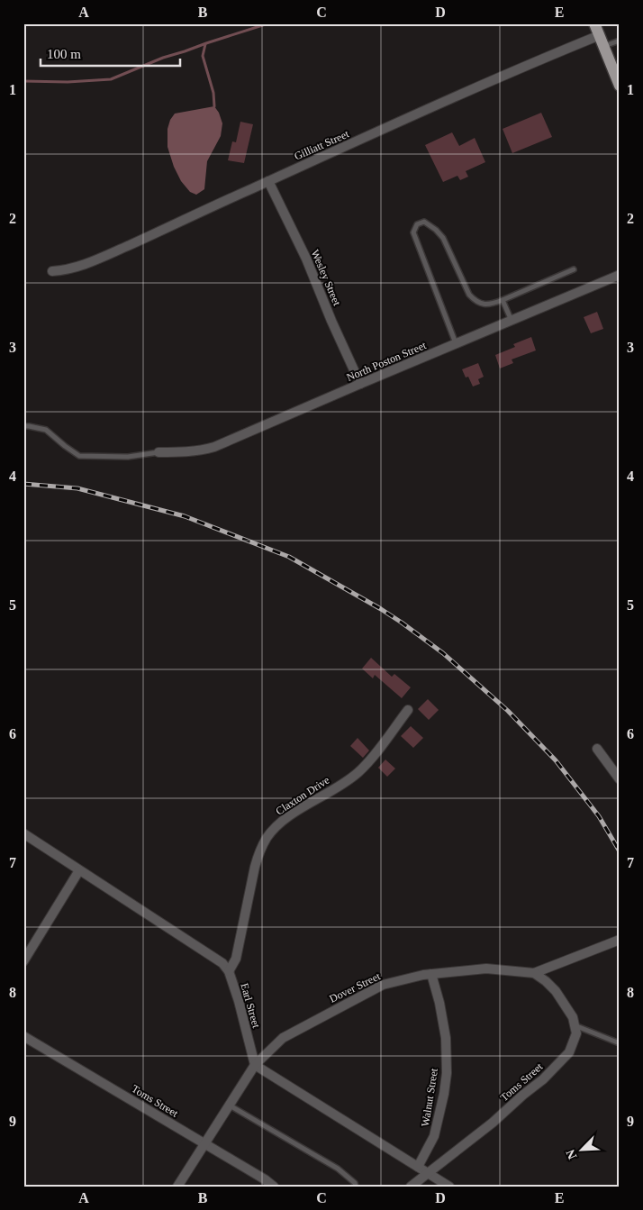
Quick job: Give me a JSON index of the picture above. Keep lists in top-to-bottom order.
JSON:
{
  "streets": {
    "street": [
      "Gilliatt Street",
      "Wesley Street",
      "North Poston Street",
      "Claxton Drive",
      "Dover Street",
      "Earl Street",
      "Toms Street",
      "Walnut Street"
    ]
  },
  "crossings": [
    ["Gilliatt Street", "Wesley Street"],
    ["Wesley Street", "North Poston Street"],
    ["Claxton Drive", "Earl Street"],
    ["Dover Street", "Earl Street"],
    ["Dover Street", "Toms Street"],
    ["Dover Street", "Walnut Street"]
  ],
  "scale_bar": "100 m",
  "north": "bottom left",
  "grid": {
    "columns": [
      "A",
      "B",
      "C",
      "D",
      "E"
    ],
    "rows": [
      "1",
      "2",
      "3",
      "4",
      "5",
      "6",
      "7",
      "8",
      "9"
    ]
  }
}
